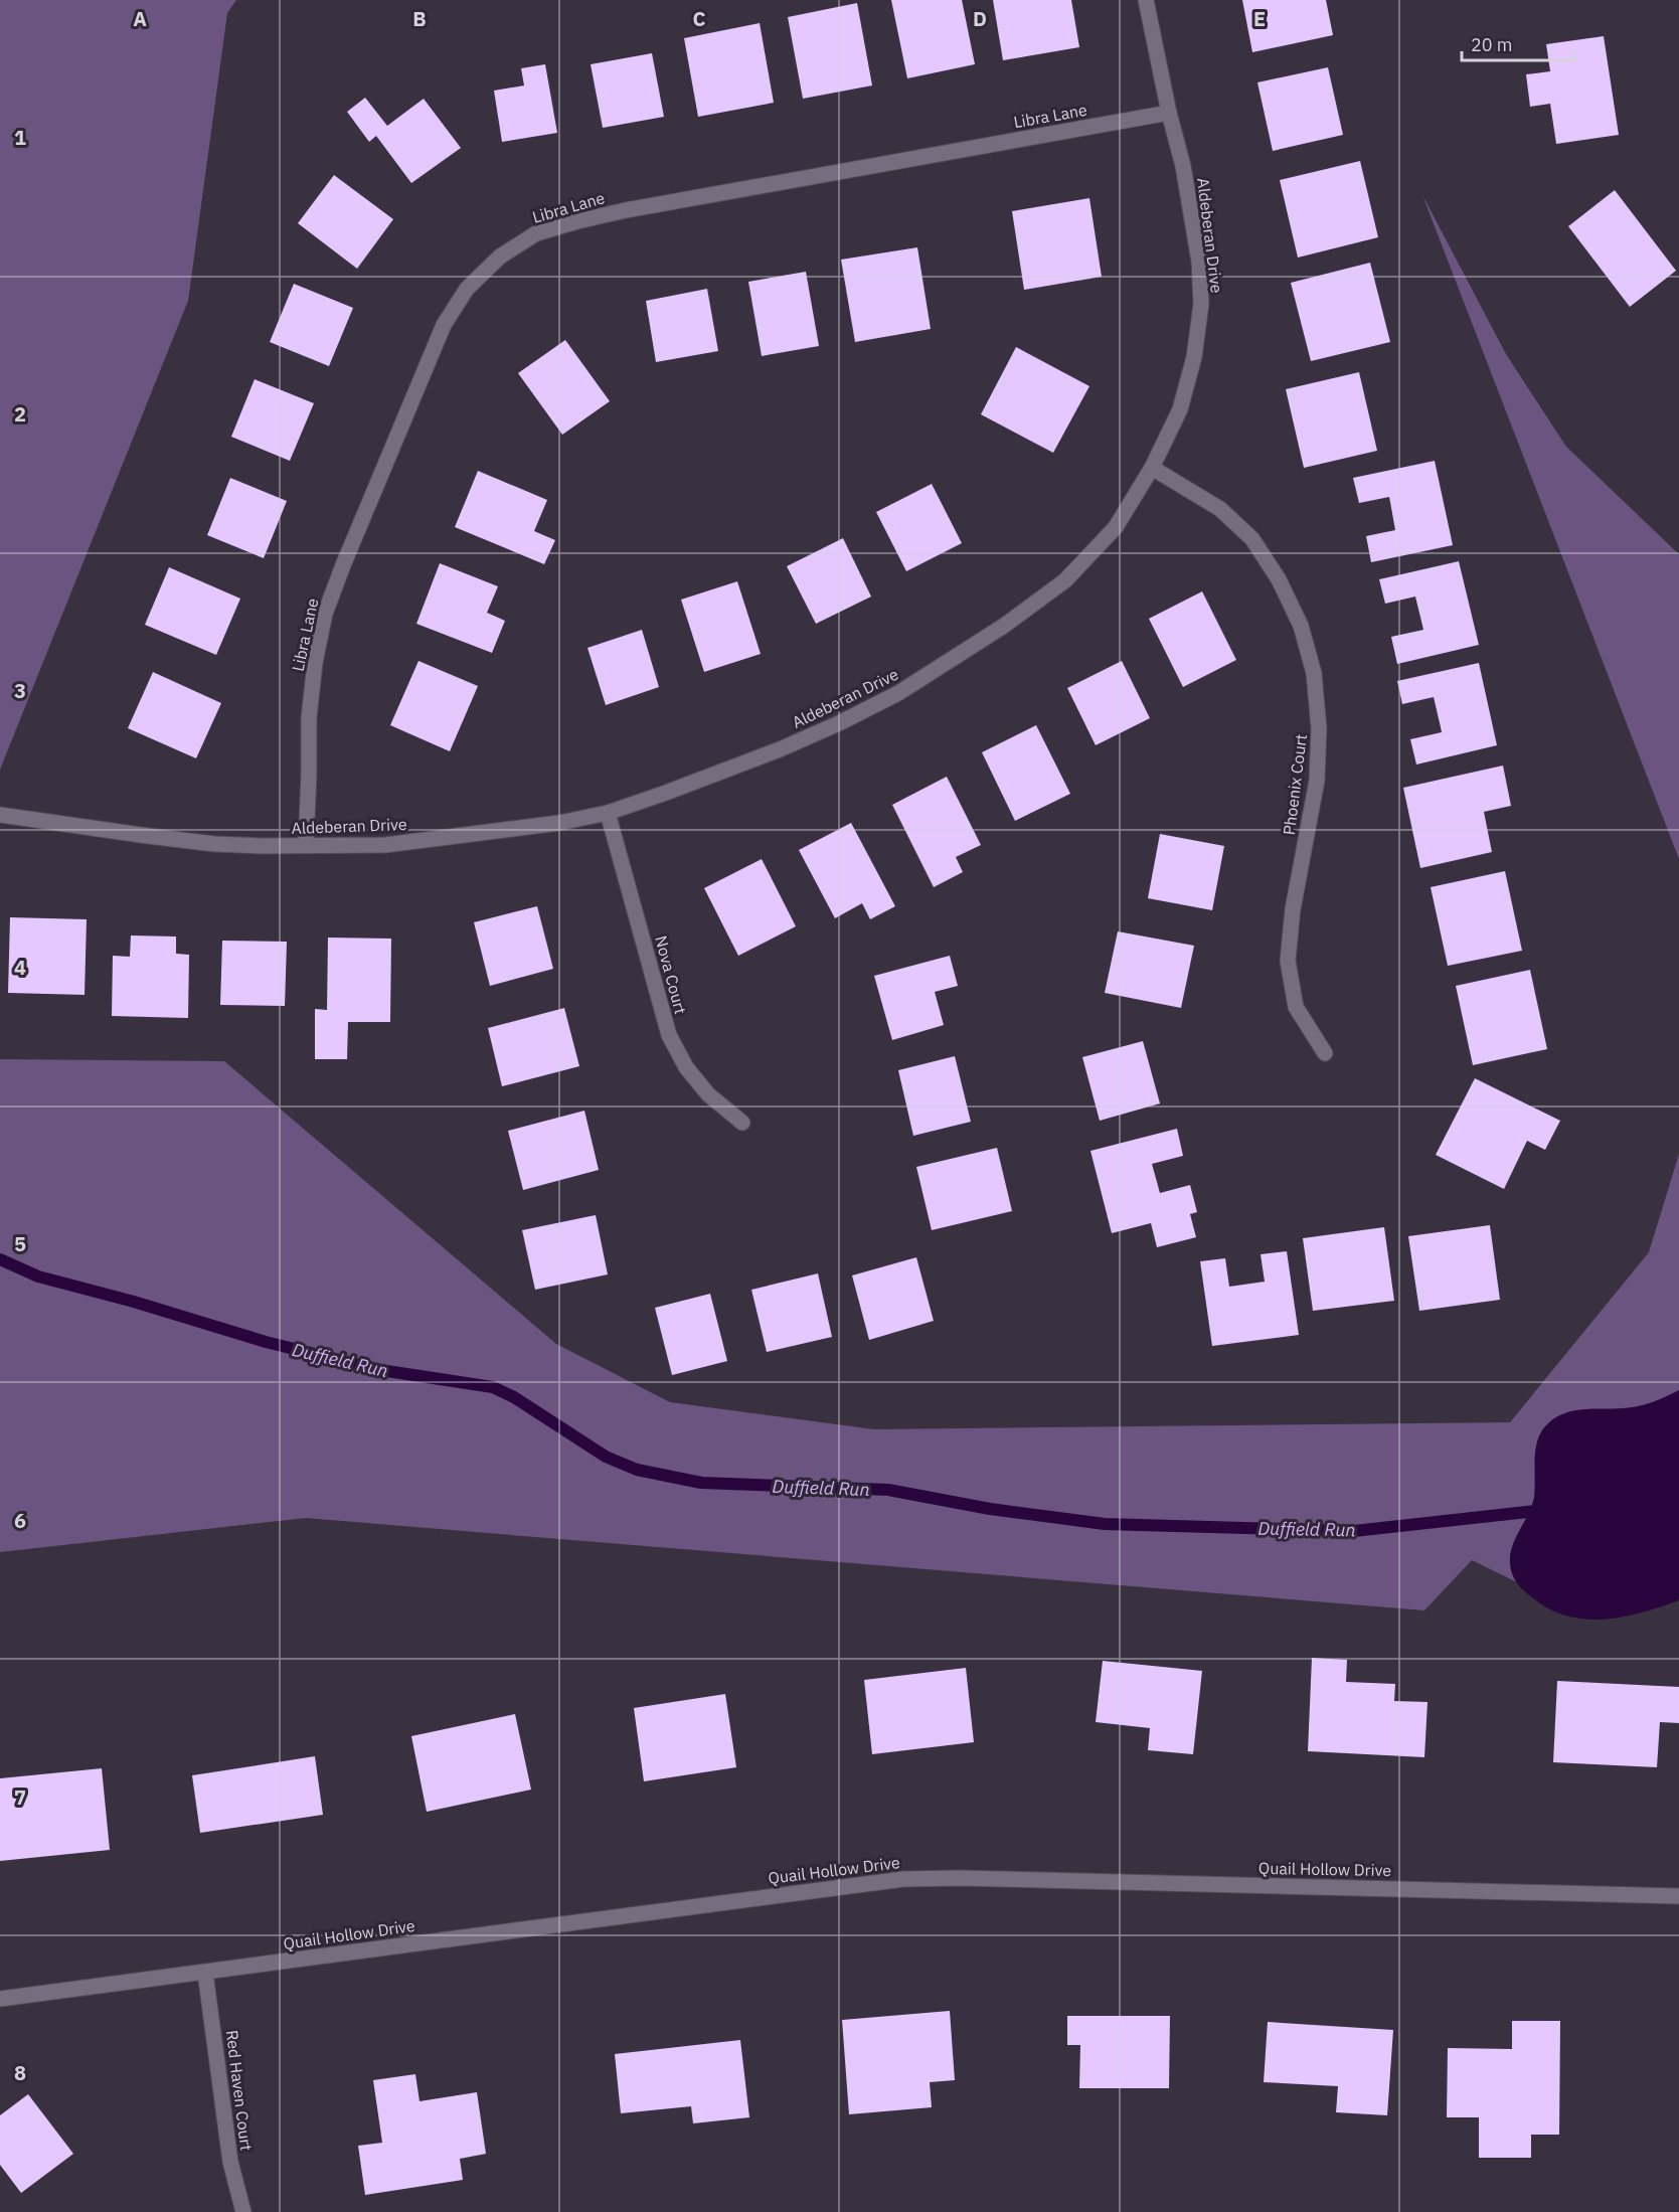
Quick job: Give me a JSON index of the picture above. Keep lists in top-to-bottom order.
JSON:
{
  "streets": {
    "street": [
      "Libra Lane",
      "Aldeberan Drive",
      "Phoenix Court",
      "Nova Court",
      "Quail Hollow Drive",
      "Red Haven Court"
    ]
  },
  "crossings": [
    ["Libra Lane", "Aldeberan Drive"],
    ["Aldeberan Drive", "Phoenix Court"],
    ["Aldeberan Drive", "Nova Court"],
    ["Quail Hollow Drive", "Red Haven Court"]
  ],
  "water": ["Duffield Run"],
  "scale_bar": "20 m",
  "grid": {
    "columns": [
      "A",
      "B",
      "C",
      "D",
      "E"
    ],
    "rows": [
      "1",
      "2",
      "3",
      "4",
      "5",
      "6",
      "7",
      "8"
    ]
  }
}
